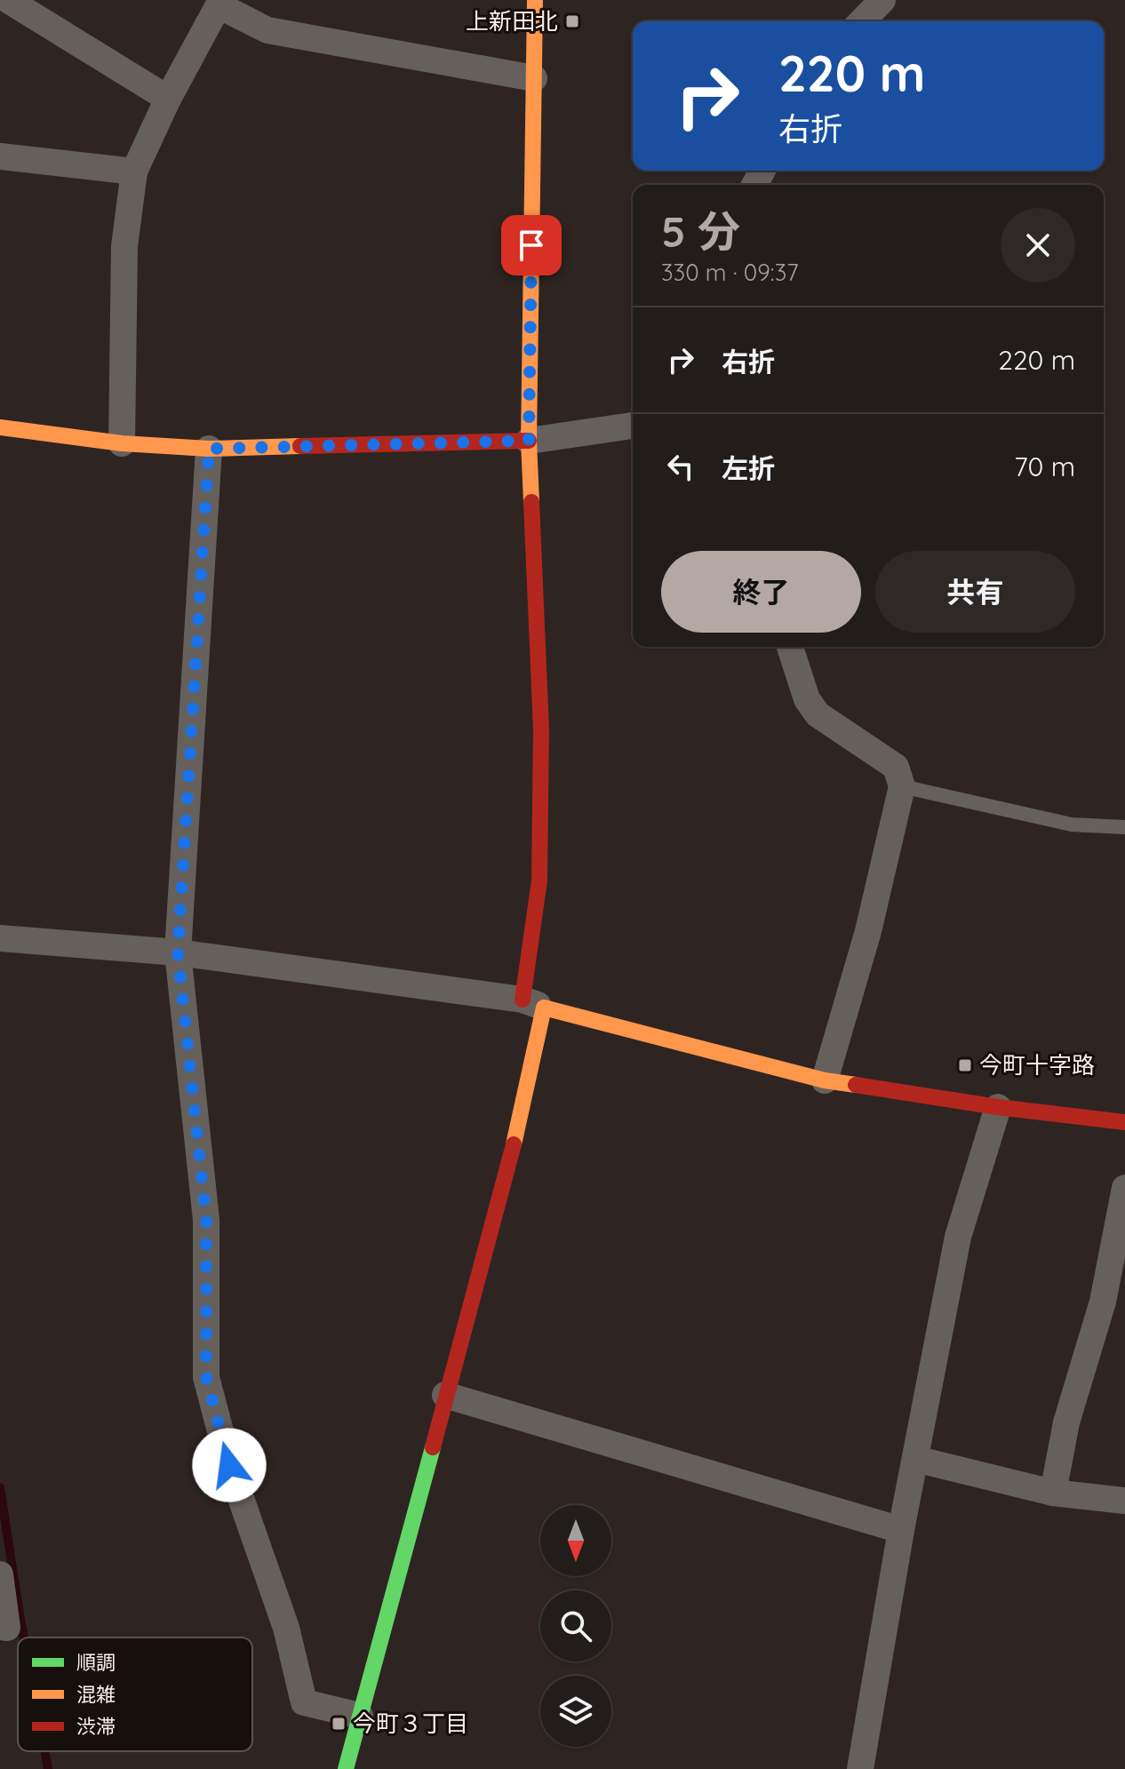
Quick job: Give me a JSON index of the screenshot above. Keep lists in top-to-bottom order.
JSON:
{
  "places": {
    "transit": ["上新田北", "今町十字路", "今町３丁目"]
  },
  "legend": ["順調", "混雑", "渋滞"],
  "north": "bottom",
  "page": {
    "turn": ["220 m", "右折"],
    "heading": ["5 分", "330 m · 09:37"],
    "list": [
      {
        "name": "右折",
        "value": "220 m"
      },
      {
        "name": "左折",
        "value": "70 m"
      }
    ],
    "buttons": ["終了", "共有"]
  }
}
